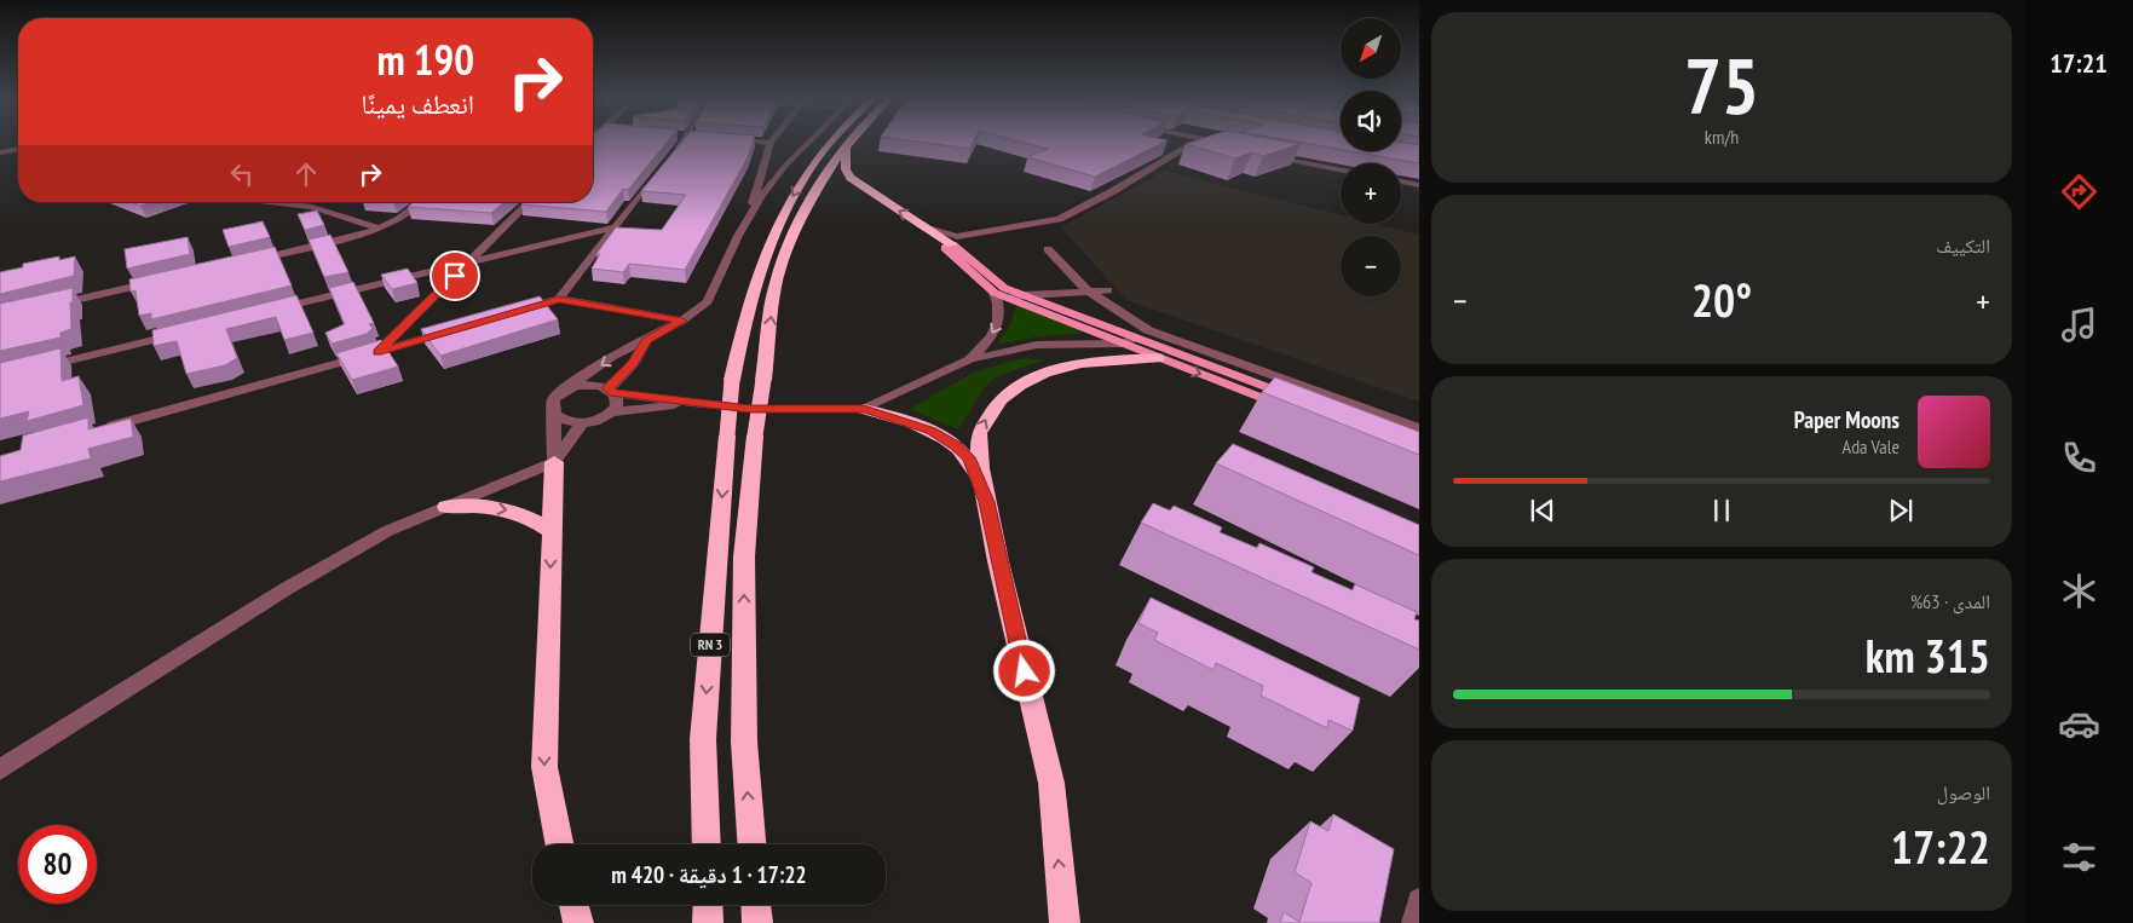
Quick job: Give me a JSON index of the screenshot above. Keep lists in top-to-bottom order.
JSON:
{
  "streets": {
    "highway": ["RN 3"]
  },
  "north": "bottom left",
  "page": {
    "tabs": "17:21",
    "tile": [
      ["75", "km/h"],
      "التكييف",
      ["المدى · 63%", "315 km"],
      ["الوصول", "17:22"]
    ],
    "map_buttons": ["+", "−"],
    "turn": ["190 m", "انعطف يمينًا"],
    "heat": ["−", "20°", "+"],
    "song": ["Paper Moons", "Ada Vale"],
    "limit": "80",
    "trip": "17:22 · 1 دقيقة · 420 m"
  }
}
